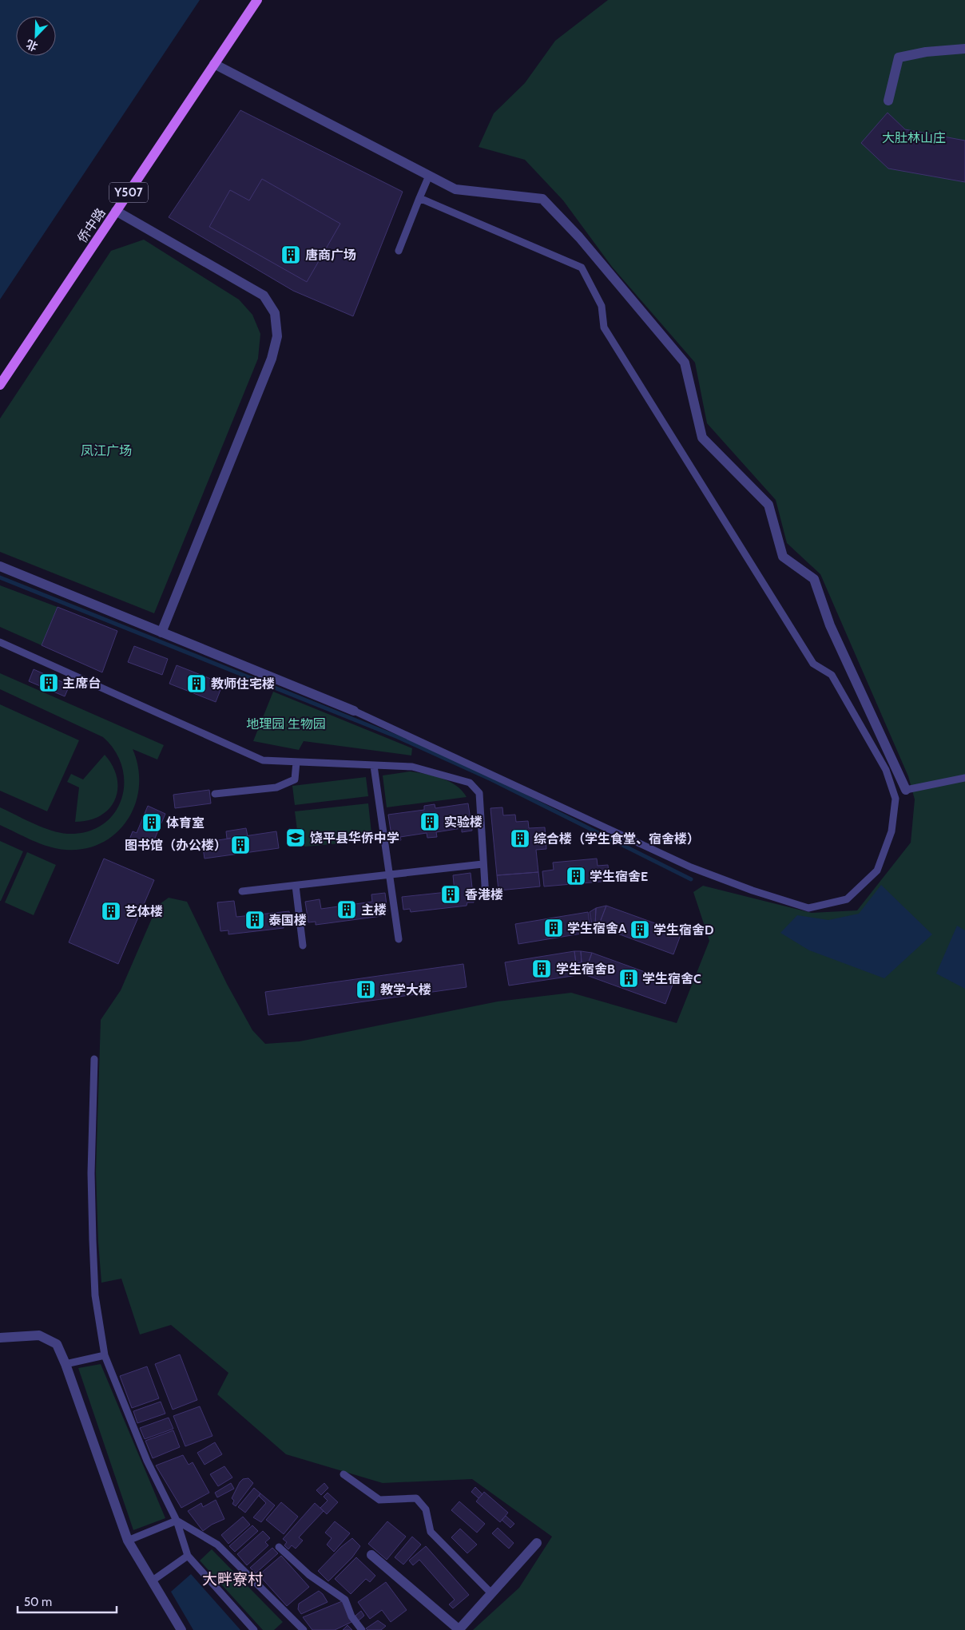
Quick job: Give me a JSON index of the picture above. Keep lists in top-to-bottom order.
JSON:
{
  "streets": {
    "main road": ["Y507", "侨中路"]
  },
  "districts": ["大畔寮村"],
  "parks": ["大肚林山庄", "凤江广场", "地理园 生物园"],
  "places": {
    "building": [
      "唐商广场",
      "主席台",
      "教师住宅楼",
      "实验楼",
      "体育室",
      "综合楼（学生食堂、宿舍楼）",
      "图书馆（办公楼）",
      "学生宿舍E",
      "香港楼",
      "主楼",
      "艺体楼",
      "泰国楼",
      "学生宿舍A",
      "学生宿舍D",
      "学生宿舍B",
      "学生宿舍C",
      "教学大楼"
    ],
    "school or university": ["饶平县华侨中学"]
  },
  "scale_bar": "50 m",
  "north": "bottom left"
}
